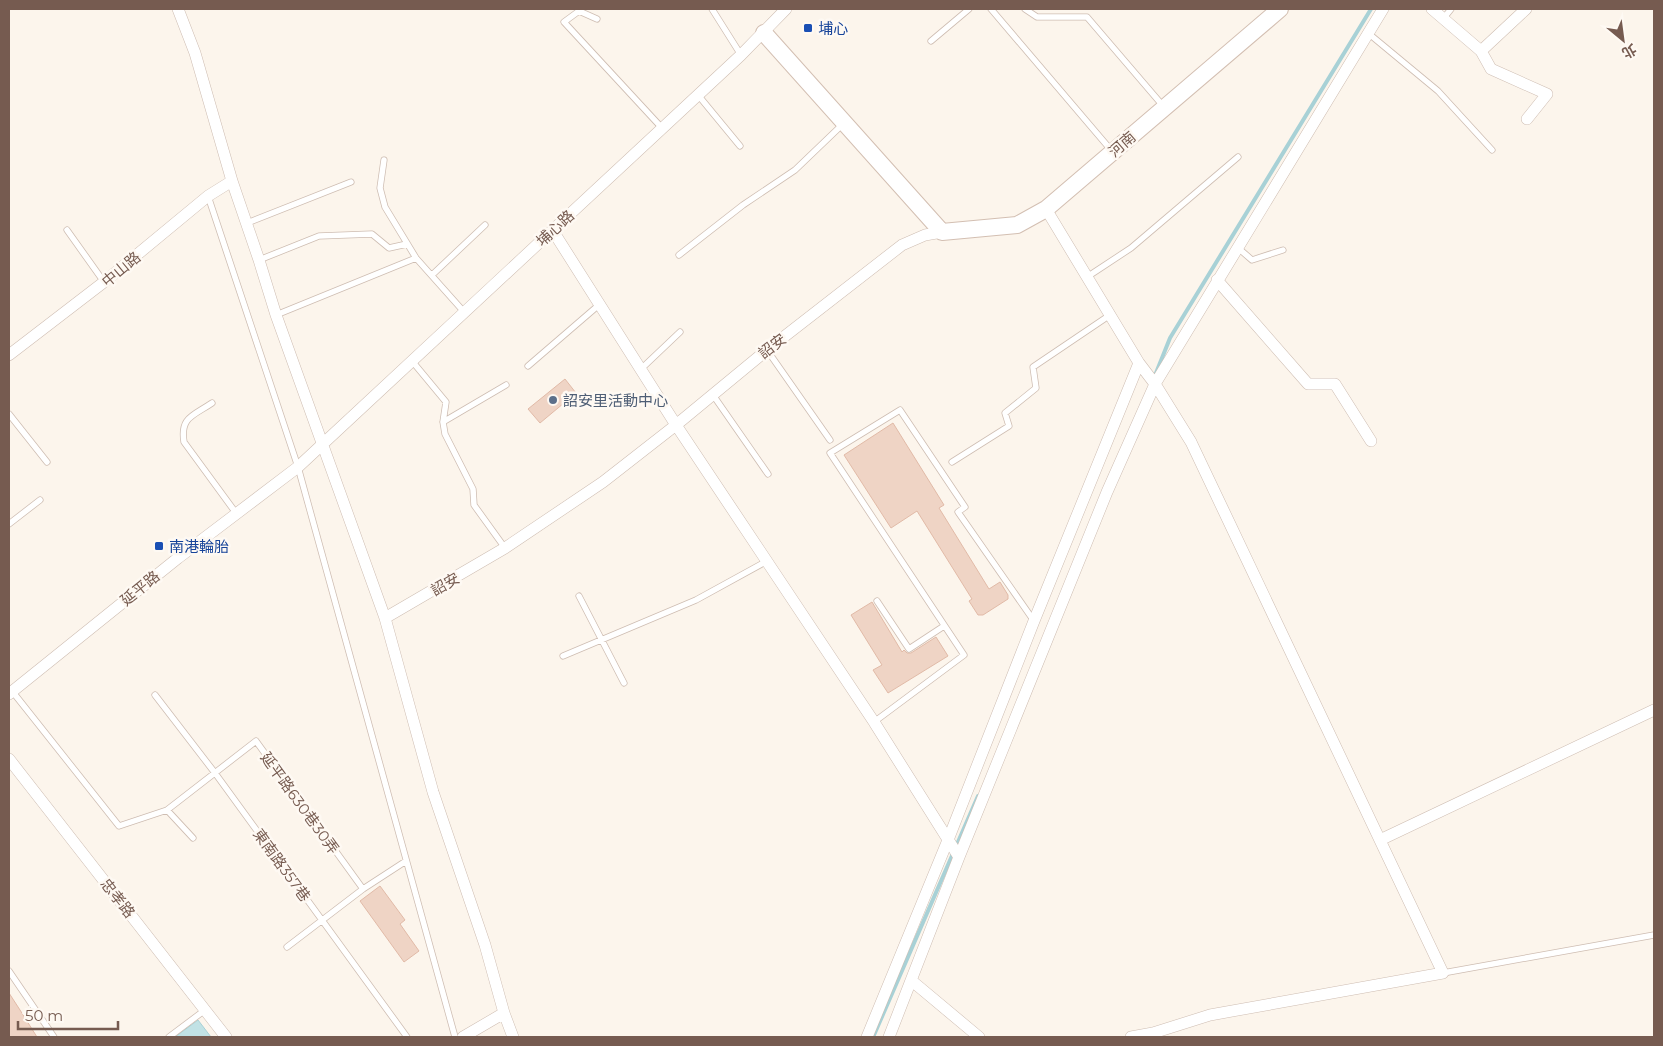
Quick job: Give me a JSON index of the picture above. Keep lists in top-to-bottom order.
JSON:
{
  "streets": {
    "street": [
      "河南",
      "埔心路",
      "中山路",
      "詔安",
      "延平路",
      "忠孝路"
    ],
    "lane": ["延平路630巷30弄", "東南路357巷"]
  },
  "crossings": [
    ["河南", "詔安"],
    ["埔心路", "延平路"],
    ["延平路", "延平路630巷30弄"],
    ["延平路630巷30弄", "東南路357巷"]
  ],
  "places": {
    "transit": ["埔心", "南港輪胎"],
    "other": ["詔安里活動中心"]
  },
  "scale_bar": "50 m",
  "north": "bottom right"
}
